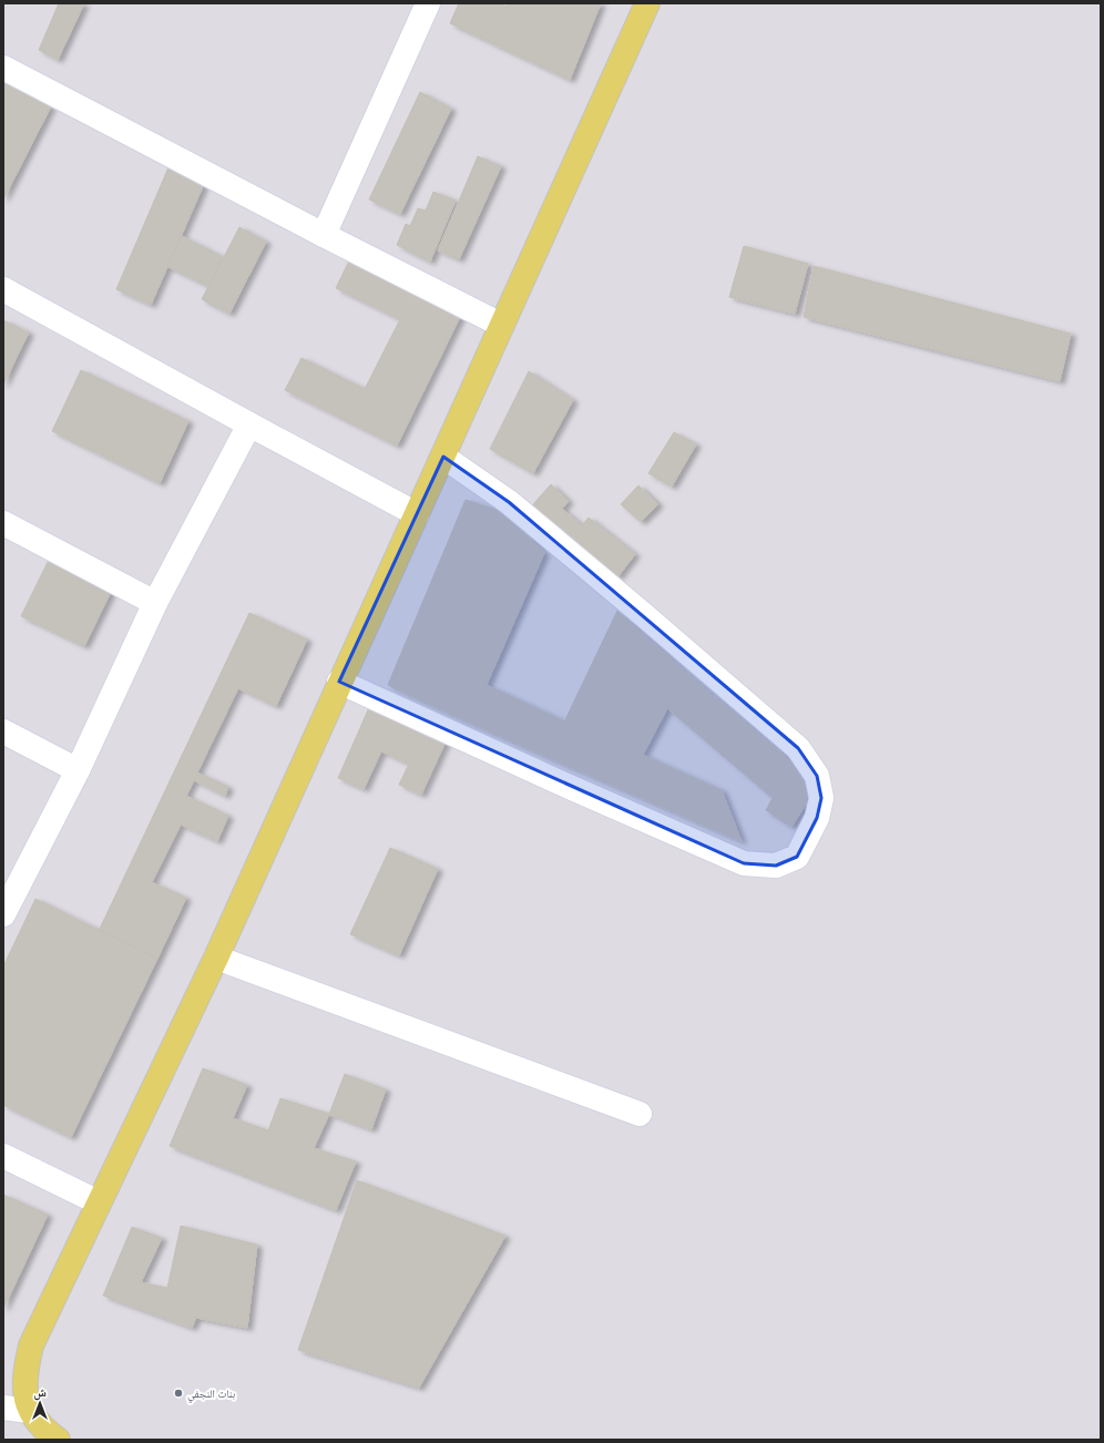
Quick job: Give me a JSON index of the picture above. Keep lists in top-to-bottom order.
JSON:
{
  "places": ["بنات النجفي"],
  "north": "top"
}
